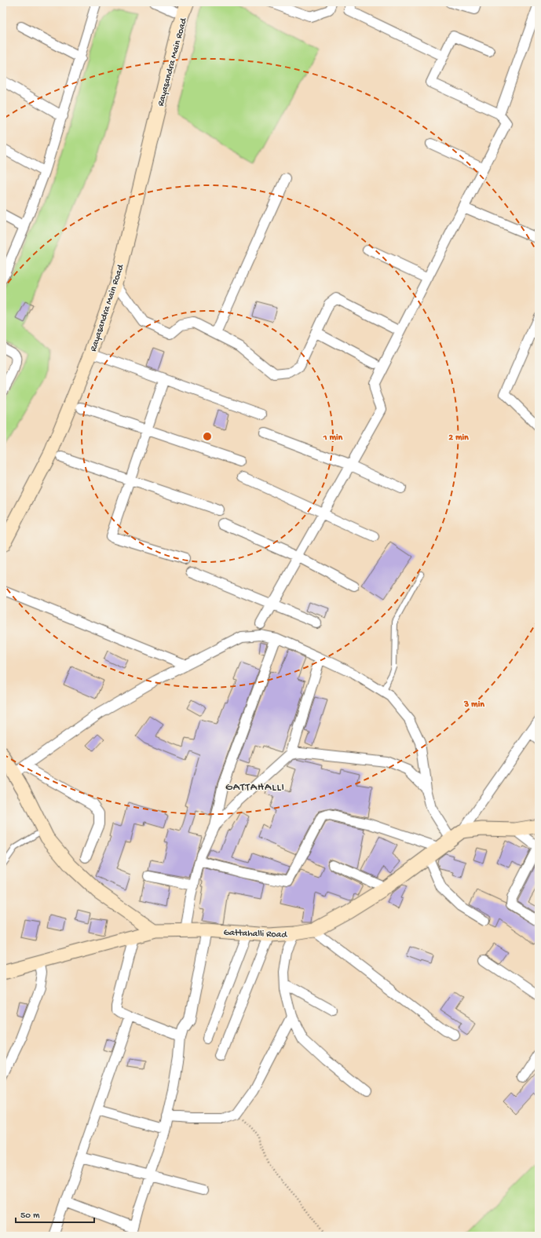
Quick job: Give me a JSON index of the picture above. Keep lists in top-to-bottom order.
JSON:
{
  "streets": {
    "street": ["Rayasandra Main Road", "Gattahalli Road"]
  },
  "districts": ["GATTAHALLI"],
  "scale_bar": "50 m",
  "rings": ["1 min", "2 min", "3 min"]
}
